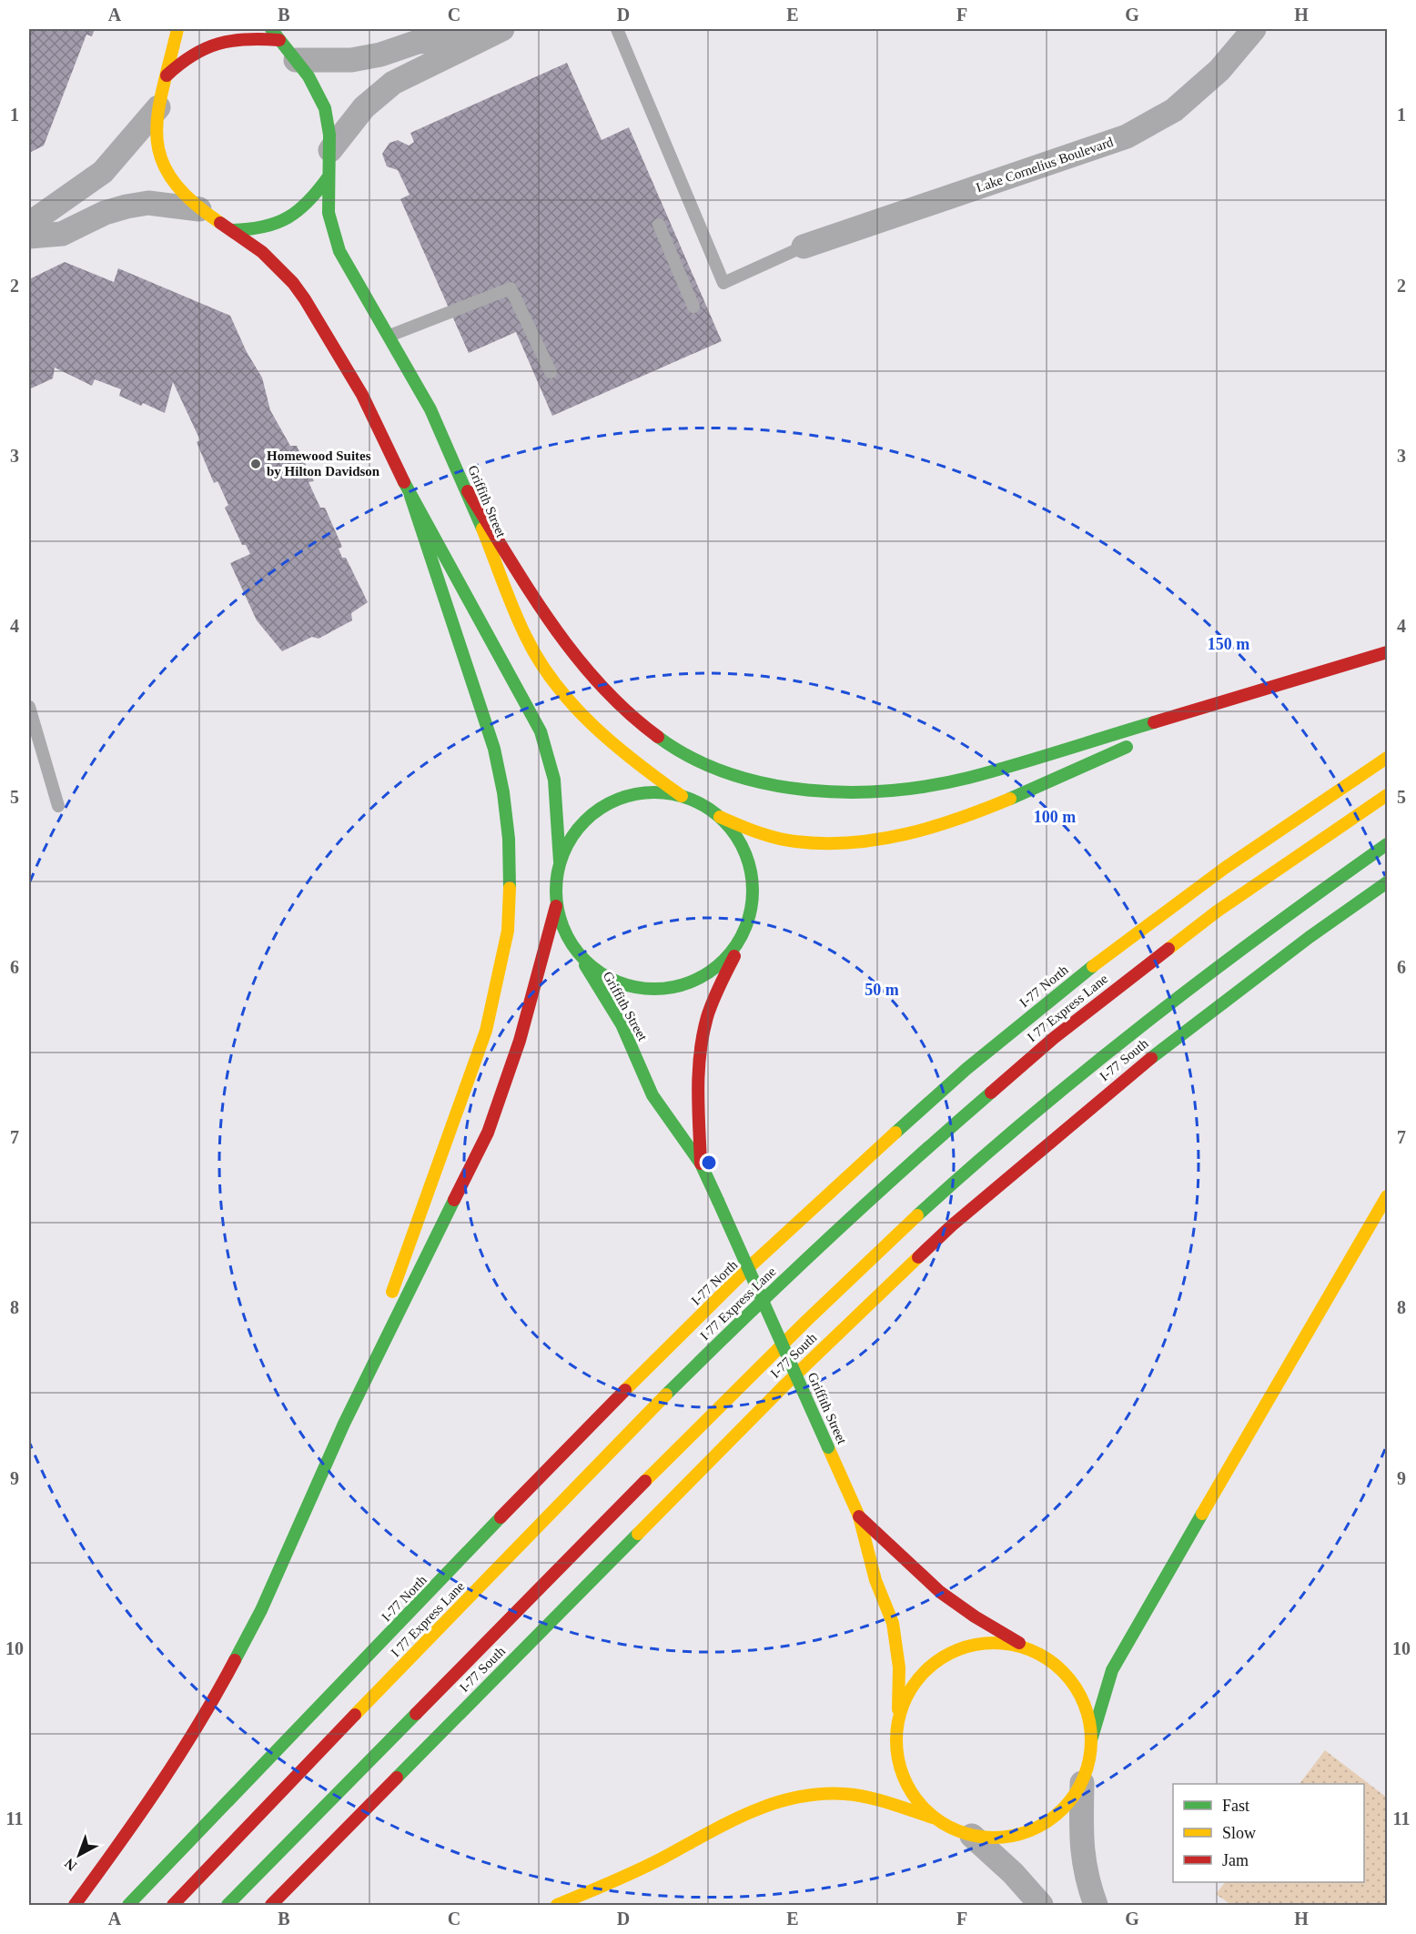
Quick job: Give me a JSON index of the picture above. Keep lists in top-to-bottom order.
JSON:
{
  "streets": {
    "main road": [
      "Griffith Street",
      "I-77 North",
      "I 77 Express Lane",
      "I-77 South"
    ],
    "street": ["Lake Cornelius Boulevard"]
  },
  "places": ["Homewood Suites by Hilton Davidson"],
  "legend": ["Fast", "Slow", "Jam"],
  "north": "bottom left",
  "grid": {
    "columns": [
      "A",
      "B",
      "C",
      "D",
      "E",
      "F",
      "G",
      "H"
    ],
    "rows": [
      "1",
      "2",
      "3",
      "4",
      "5",
      "6",
      "7",
      "8",
      "9",
      "10",
      "11"
    ]
  },
  "rings": ["150 m", "100 m", "50 m"]
}
